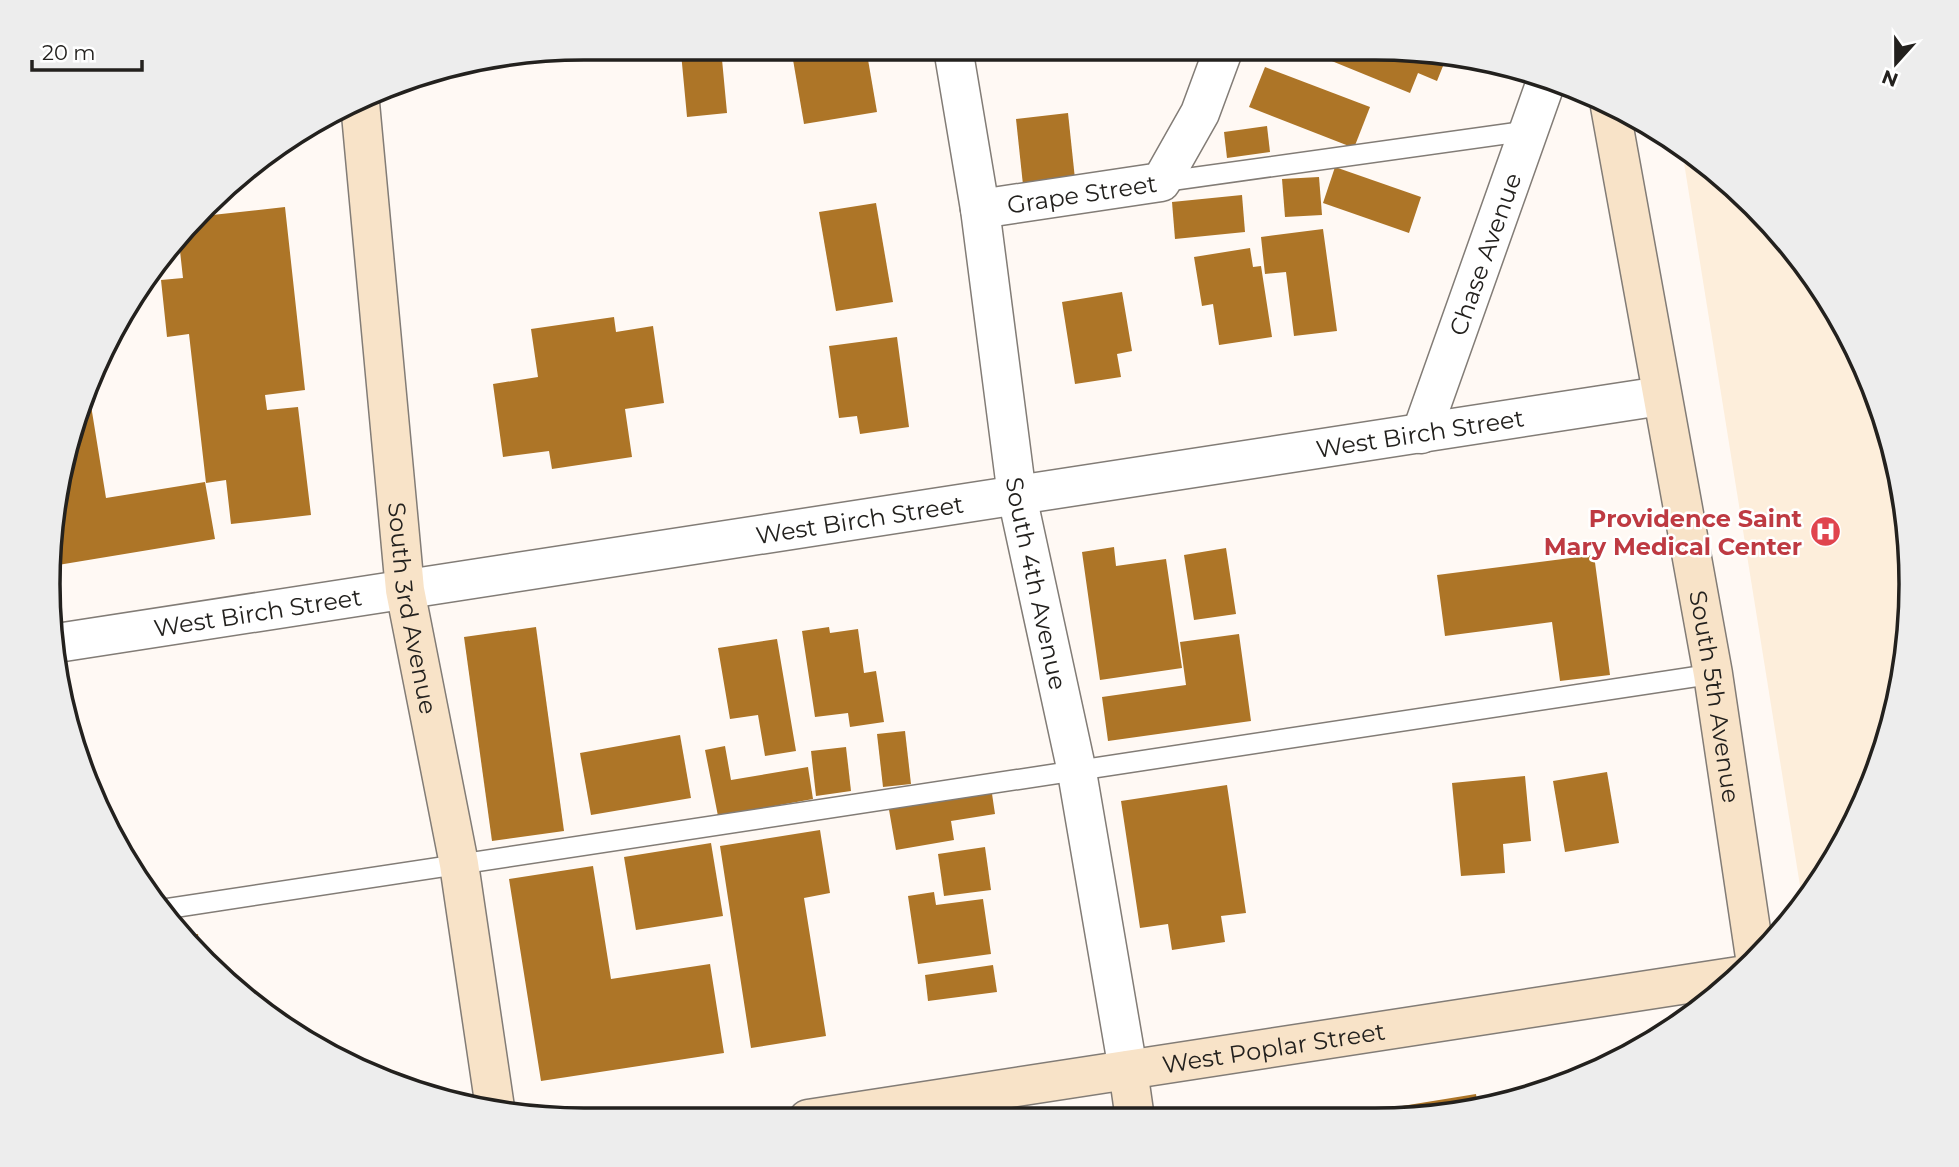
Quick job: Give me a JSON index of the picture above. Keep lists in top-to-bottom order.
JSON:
{
  "streets": {
    "street": [
      "Grape Street",
      "Chase Avenue",
      "West Birch Street",
      "South 4th Avenue",
      "South 3rd Avenue",
      "South 5th Avenue",
      "West Poplar Street"
    ]
  },
  "crossings": [
    ["Grape Street", "South 4th Avenue"],
    ["Chase Avenue", "West Birch Street"],
    ["West Birch Street", "South 4th Avenue"],
    ["West Birch Street", "South 3rd Avenue"],
    ["West Birch Street", "South 5th Avenue"],
    ["South 4th Avenue", "West Poplar Street"]
  ],
  "places": {
    "hospital": ["Providence Saint Mary Medical Center"]
  },
  "scale_bar": "20 m",
  "north": "bottom"
}
